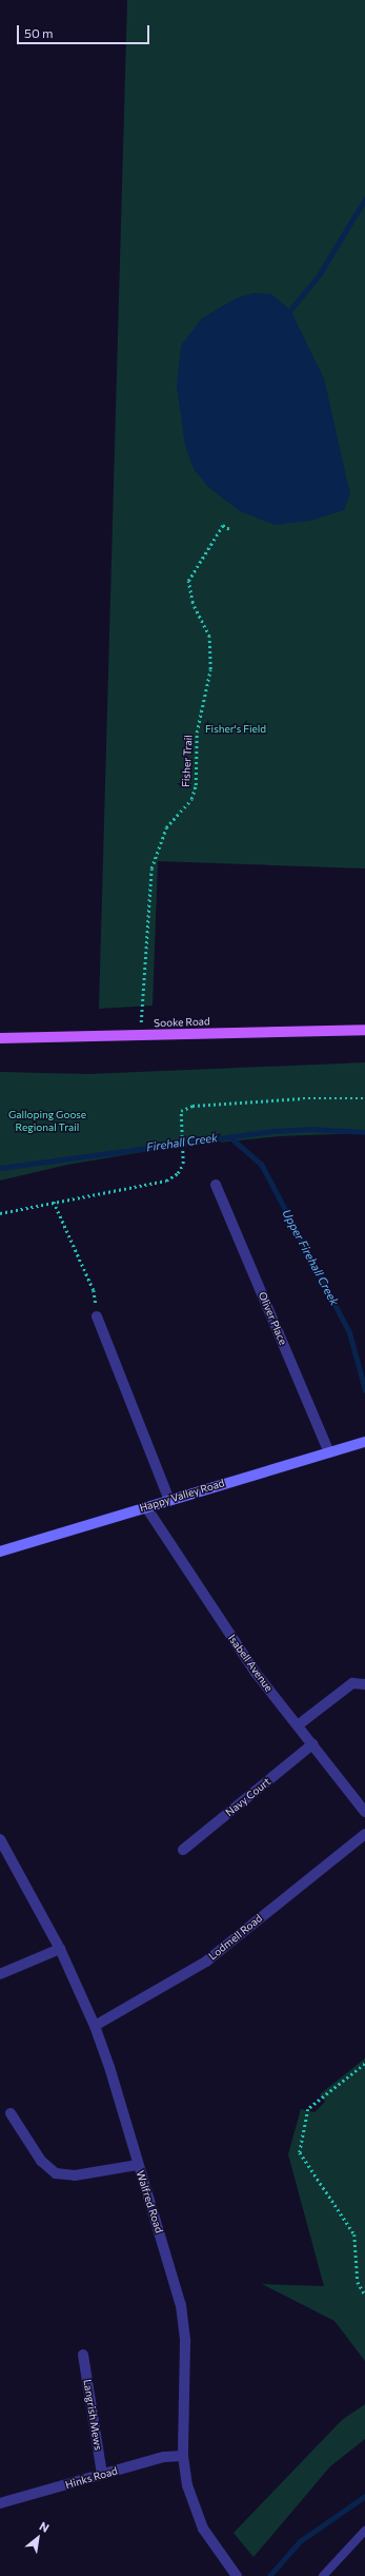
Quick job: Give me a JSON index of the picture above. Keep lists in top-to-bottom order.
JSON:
{
  "streets": {
    "main road": ["Sooke Road", "Happy Valley Road"],
    "street": [
      "Oliver Place",
      "Isabell Avenue",
      "Navy Court",
      "Lodmell Road",
      "Walfred Road",
      "Langrish Mews",
      "Hinks Road"
    ],
    "path": ["Fisher Trail"]
  },
  "crossings": [
    ["Fisher Trail", "Sooke Road"],
    ["Oliver Place", "Happy Valley Road"],
    ["Happy Valley Road", "Isabell Avenue"],
    ["Isabell Avenue", "Navy Court"],
    ["Lodmell Road", "Walfred Road"],
    ["Walfred Road", "Hinks Road"],
    ["Langrish Mews", "Hinks Road"]
  ],
  "water": ["Firehall Creek", "Upper Firehall Creek"],
  "parks": ["Fisher's Field", "Galloping Goose Regional Trail"],
  "scale_bar": "50 m",
  "north": "top right"
}
